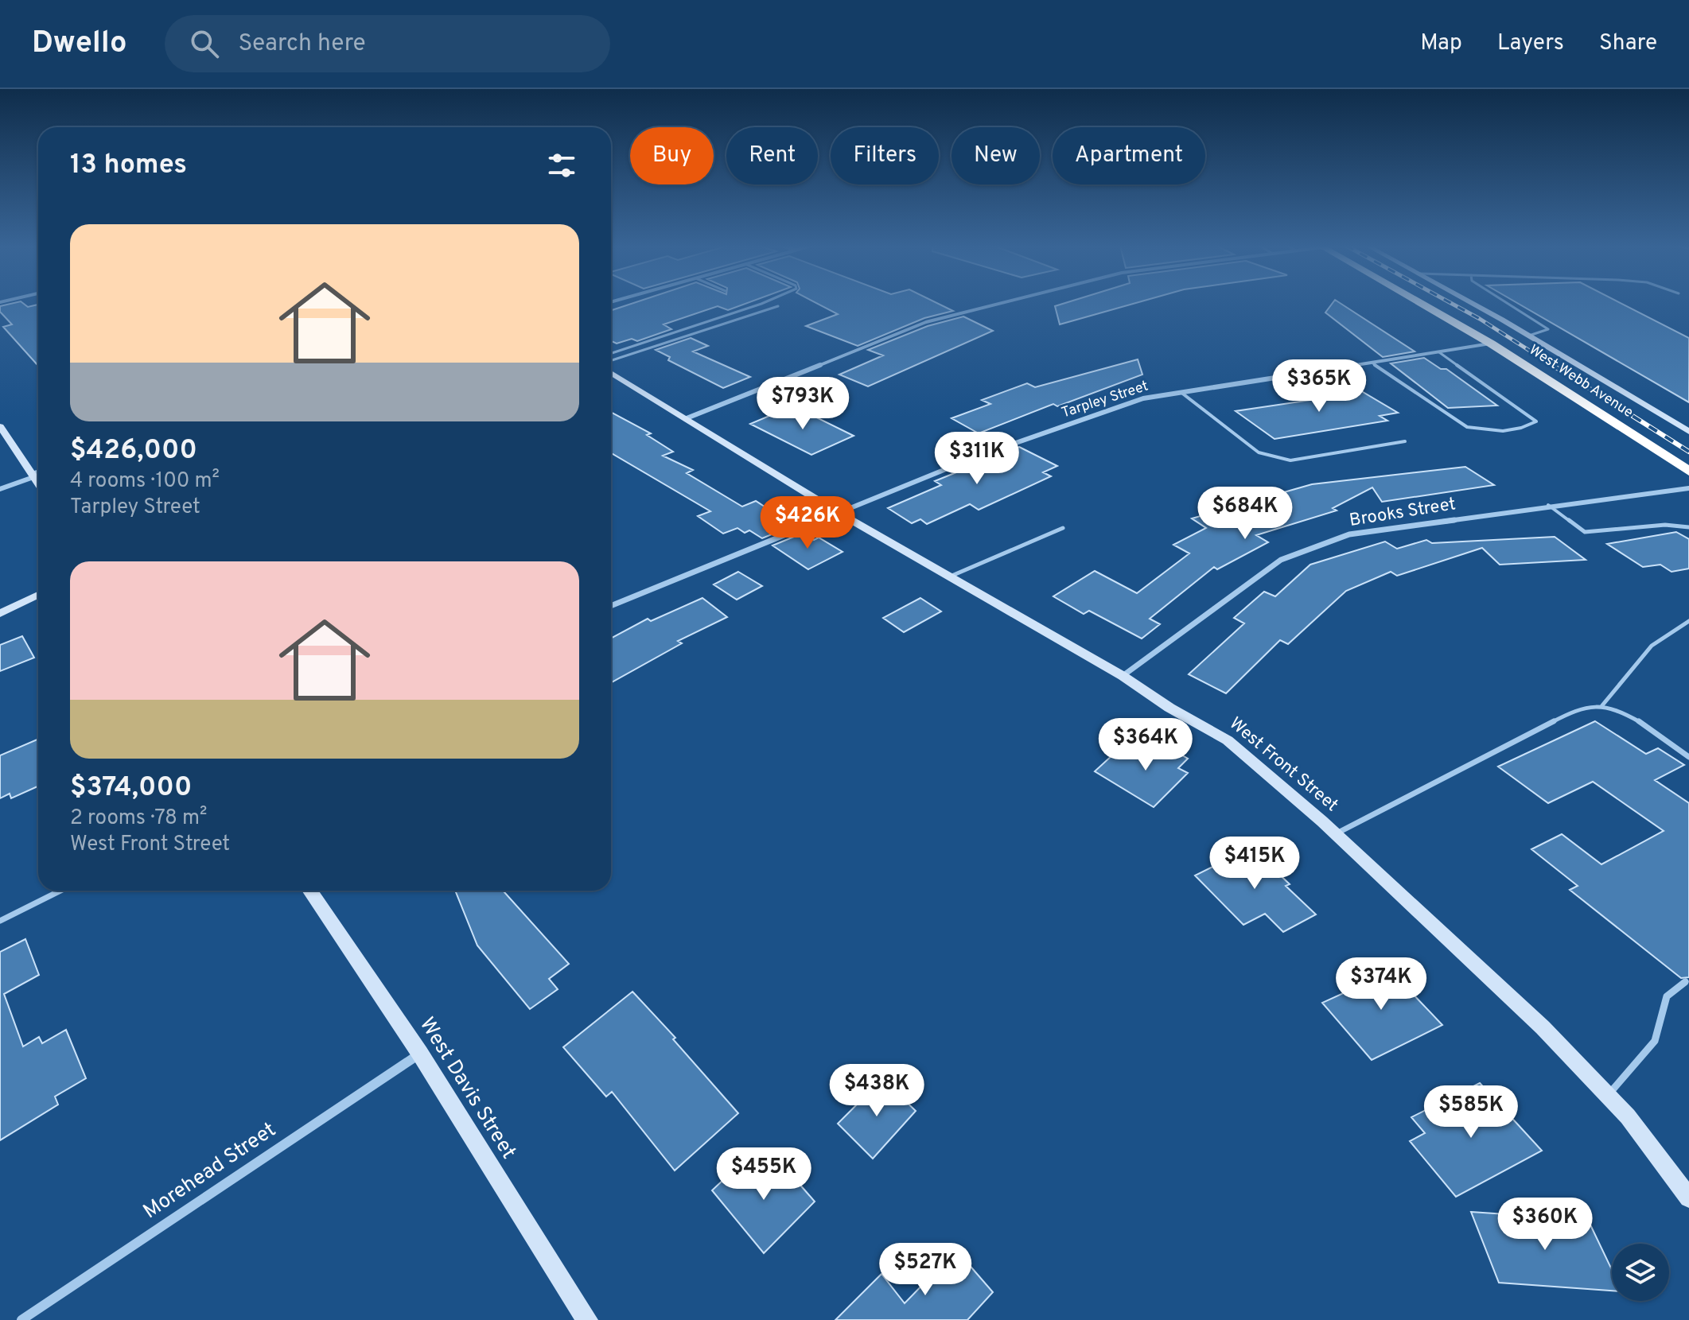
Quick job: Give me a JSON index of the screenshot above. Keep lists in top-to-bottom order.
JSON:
{
  "streets": {
    "highway": ["West Webb Avenue"],
    "street": [
      "Tarpley Street",
      "Brooks Street",
      "West Front Street",
      "West Davis Street",
      "Morehead Street"
    ]
  },
  "crossings": [
    ["West Webb Avenue", "Tarpley Street"],
    ["Tarpley Street", "West Front Street"],
    ["Brooks Street", "West Front Street"],
    ["West Davis Street", "Morehead Street"]
  ],
  "page": {
    "header": "Dwello",
    "search": "Search here",
    "nav": ["Map", "Layers", "Share"],
    "chip": [
      "Buy",
      "Rent",
      "Filters",
      "New",
      "Apartment"
    ],
    "heading": "13 homes",
    "list": [
      {
        "name": "$426,000",
        "note": "4 rooms · 100 m² · Tarpley Street"
      },
      {
        "name": "$374,000",
        "note": "2 rooms · 78 m² · West Front Street"
      }
    ],
    "price": [
      "$365K",
      "$793K",
      "$311K",
      "$684K",
      "$426K",
      "$364K",
      "$415K",
      "$374K",
      "$438K",
      "$585K",
      "$455K",
      "$360K",
      "$527K"
    ]
  }
}
